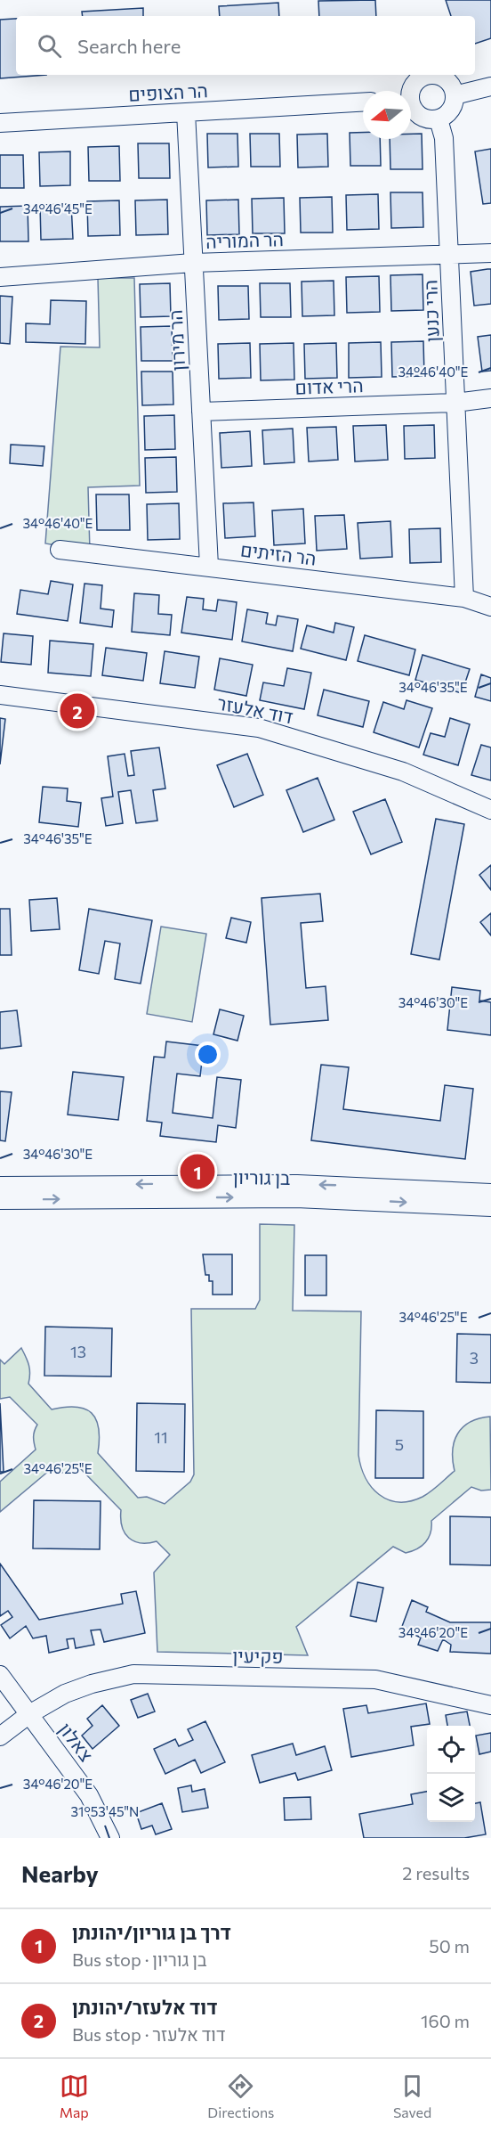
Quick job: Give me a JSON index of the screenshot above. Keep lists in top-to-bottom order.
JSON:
{
  "streets": {
    "street": [
      "הר הצופים",
      "הר המוריה",
      "הרי כנען",
      "הר מירון",
      "הרי אדום",
      "הר הזיתים",
      "דוד אלעזר",
      "בן גוריון",
      "פקיעין",
      "צאלון"
    ]
  },
  "crossings": [
    ["הר הצופים", "הר מירון"],
    ["הר המוריה", "הרי כנען"],
    ["הר המוריה", "הר מירון"],
    ["הרי כנען", "הרי אדום"],
    ["הרי כנען", "הר הזיתים"],
    ["הר מירון", "הרי אדום"],
    ["הר מירון", "הר הזיתים"],
    ["פקיעין", "צאלון"]
  ],
  "house_numbers": [
    "13",
    "3",
    "11",
    "5"
  ],
  "north": "left",
  "page": {
    "search": "Search here",
    "pins": ["2", "1"],
    "heading": ["Nearby", "2 results"],
    "list": [
      {
        "mark": "1",
        "name": "דרך בן גוריון/יהונתן",
        "note": "Bus stop · בן גוריון",
        "value": "50 m"
      },
      {
        "mark": "2",
        "name": "דוד אלעזר/יהונתן",
        "note": "Bus stop · דוד אלעזר",
        "value": "160 m"
      }
    ],
    "nav": ["Map", "Directions", "Saved"]
  },
  "coordinates": [
    "34°46'45\"E",
    "34°46'40\"E",
    "34°46'35\"E",
    "34°46'30\"E",
    "34°46'25\"E",
    "34°46'20\"E",
    "31°53'45\"N"
  ]
}
